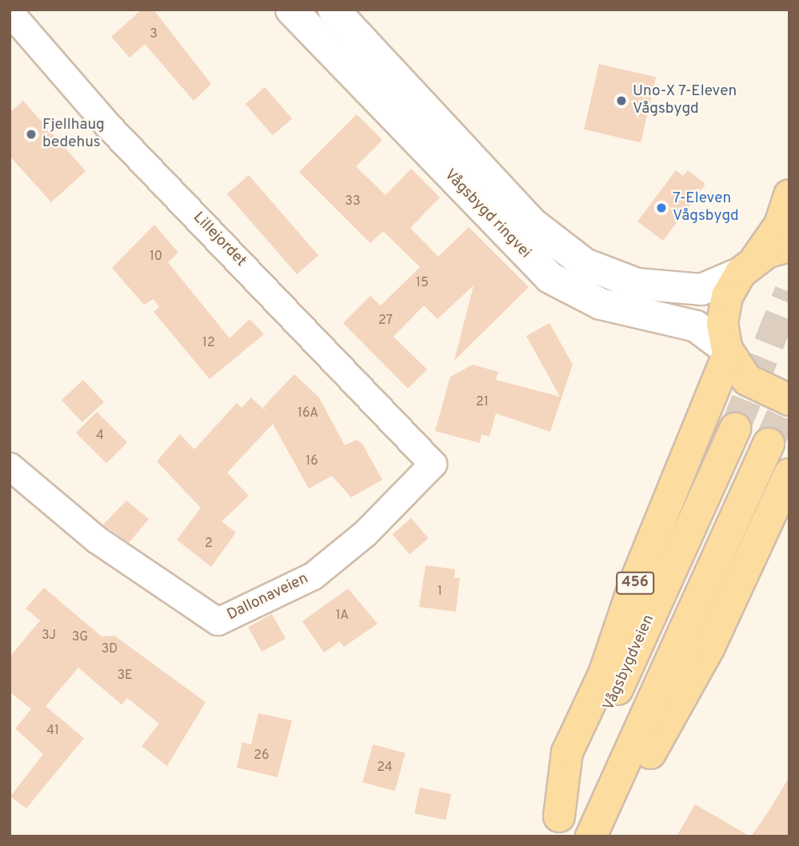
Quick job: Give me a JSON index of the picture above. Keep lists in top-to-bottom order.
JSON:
{
  "streets": {
    "main road": ["456", "Vågsbygdveien"],
    "street": ["Vågsbygd ringvei", "Lillejordet", "Dallonaveien"]
  },
  "crossings": [
    ["Vågsbygd ringvei", "456"],
    ["Lillejordet", "Dallonaveien"],
    ["456", "Vågsbygdveien"]
  ],
  "places": ["Uno-X 7-Eleven Vågsbygd", "Fjellhaug bedehus", "7-Eleven Vågsbygd"],
  "house_numbers": [
    "3",
    "33",
    "10",
    "15",
    "27",
    "12",
    "21",
    "16A",
    "4",
    "16",
    "2",
    "1",
    "1A",
    "3J",
    "3G",
    "3D",
    "3E",
    "41",
    "26",
    "24"
  ]
}
